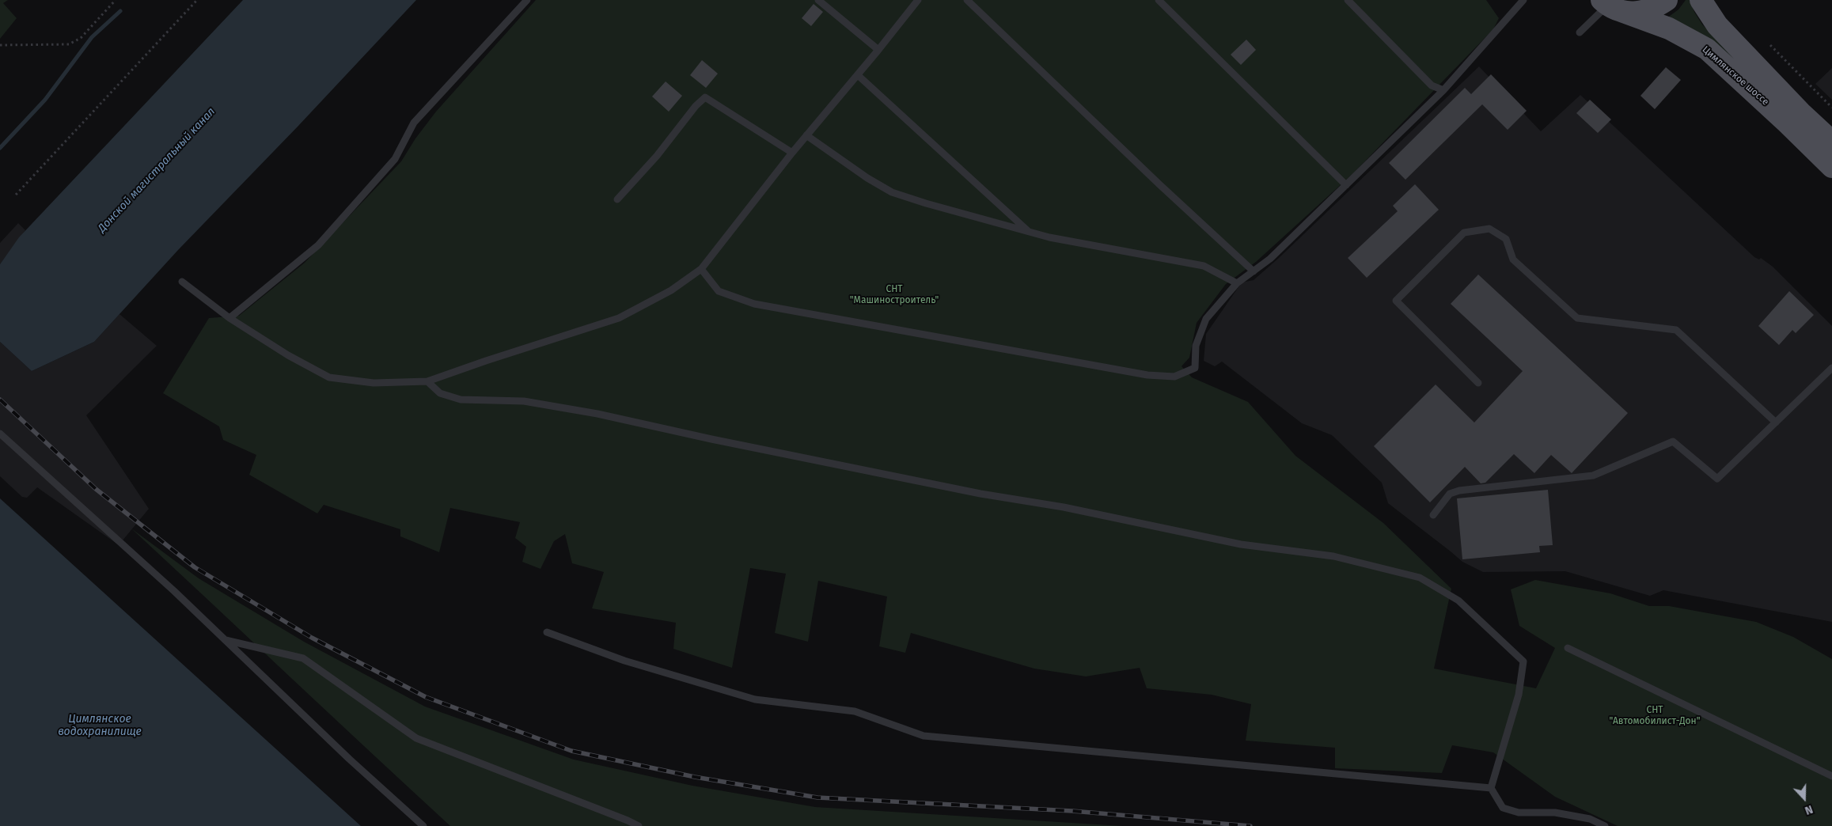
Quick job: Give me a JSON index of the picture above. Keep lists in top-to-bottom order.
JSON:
{
  "streets": {
    "main road": ["Цимлянское шоссе"]
  },
  "water": ["Донской магистральный канал", "Цимлянское водохранилище"],
  "parks": ["СНТ \"Машиностроитель\"", "СНТ \"Автомобилист-Дон\""],
  "north": "bottom"
}
